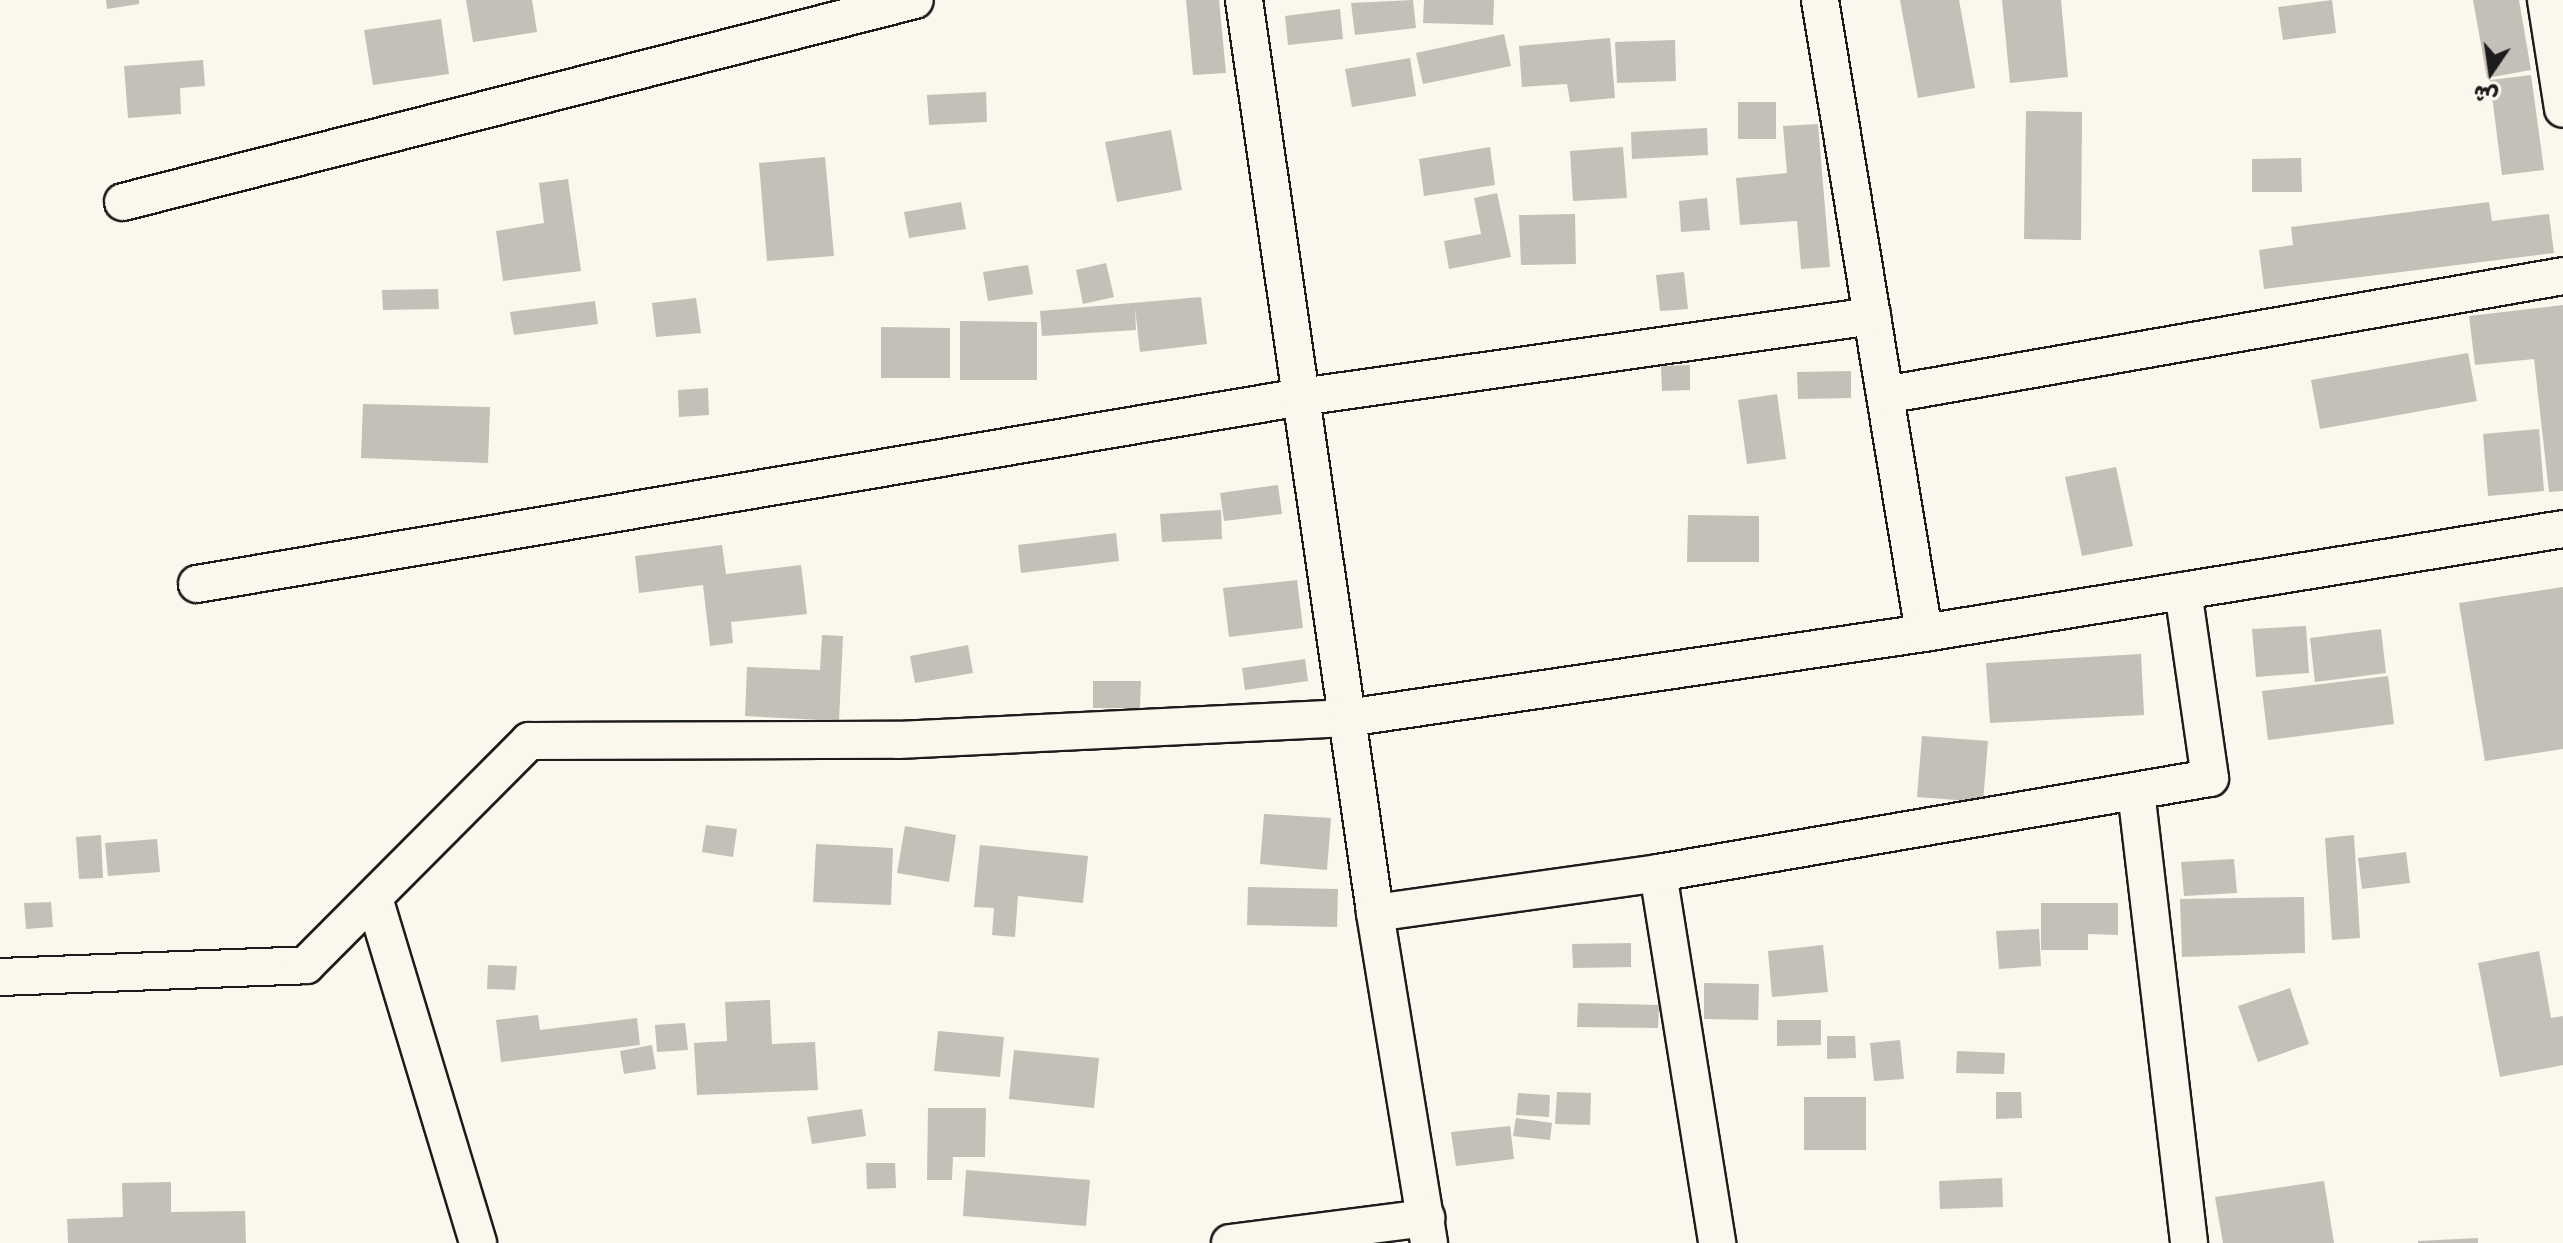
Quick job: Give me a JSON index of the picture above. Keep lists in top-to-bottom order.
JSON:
{
  "north": "bottom"
}
